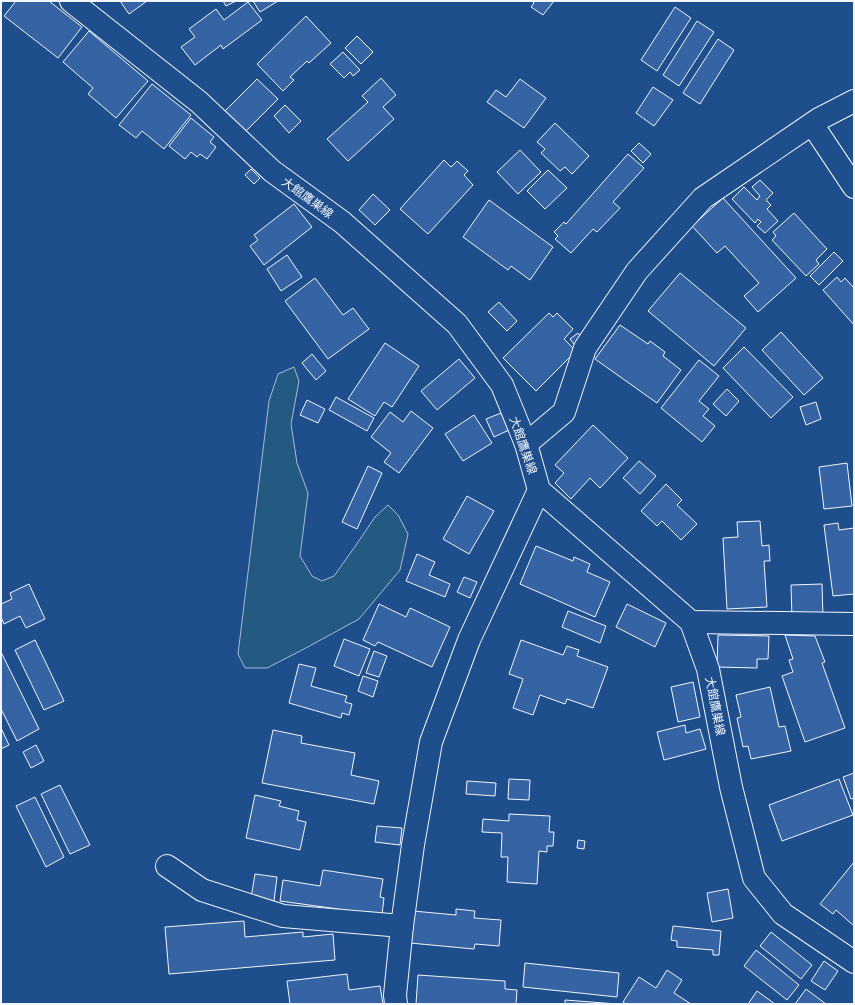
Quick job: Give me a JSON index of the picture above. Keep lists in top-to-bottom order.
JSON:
{
  "streets": {
    "street": ["大館鷹巣線"]
  }
}
